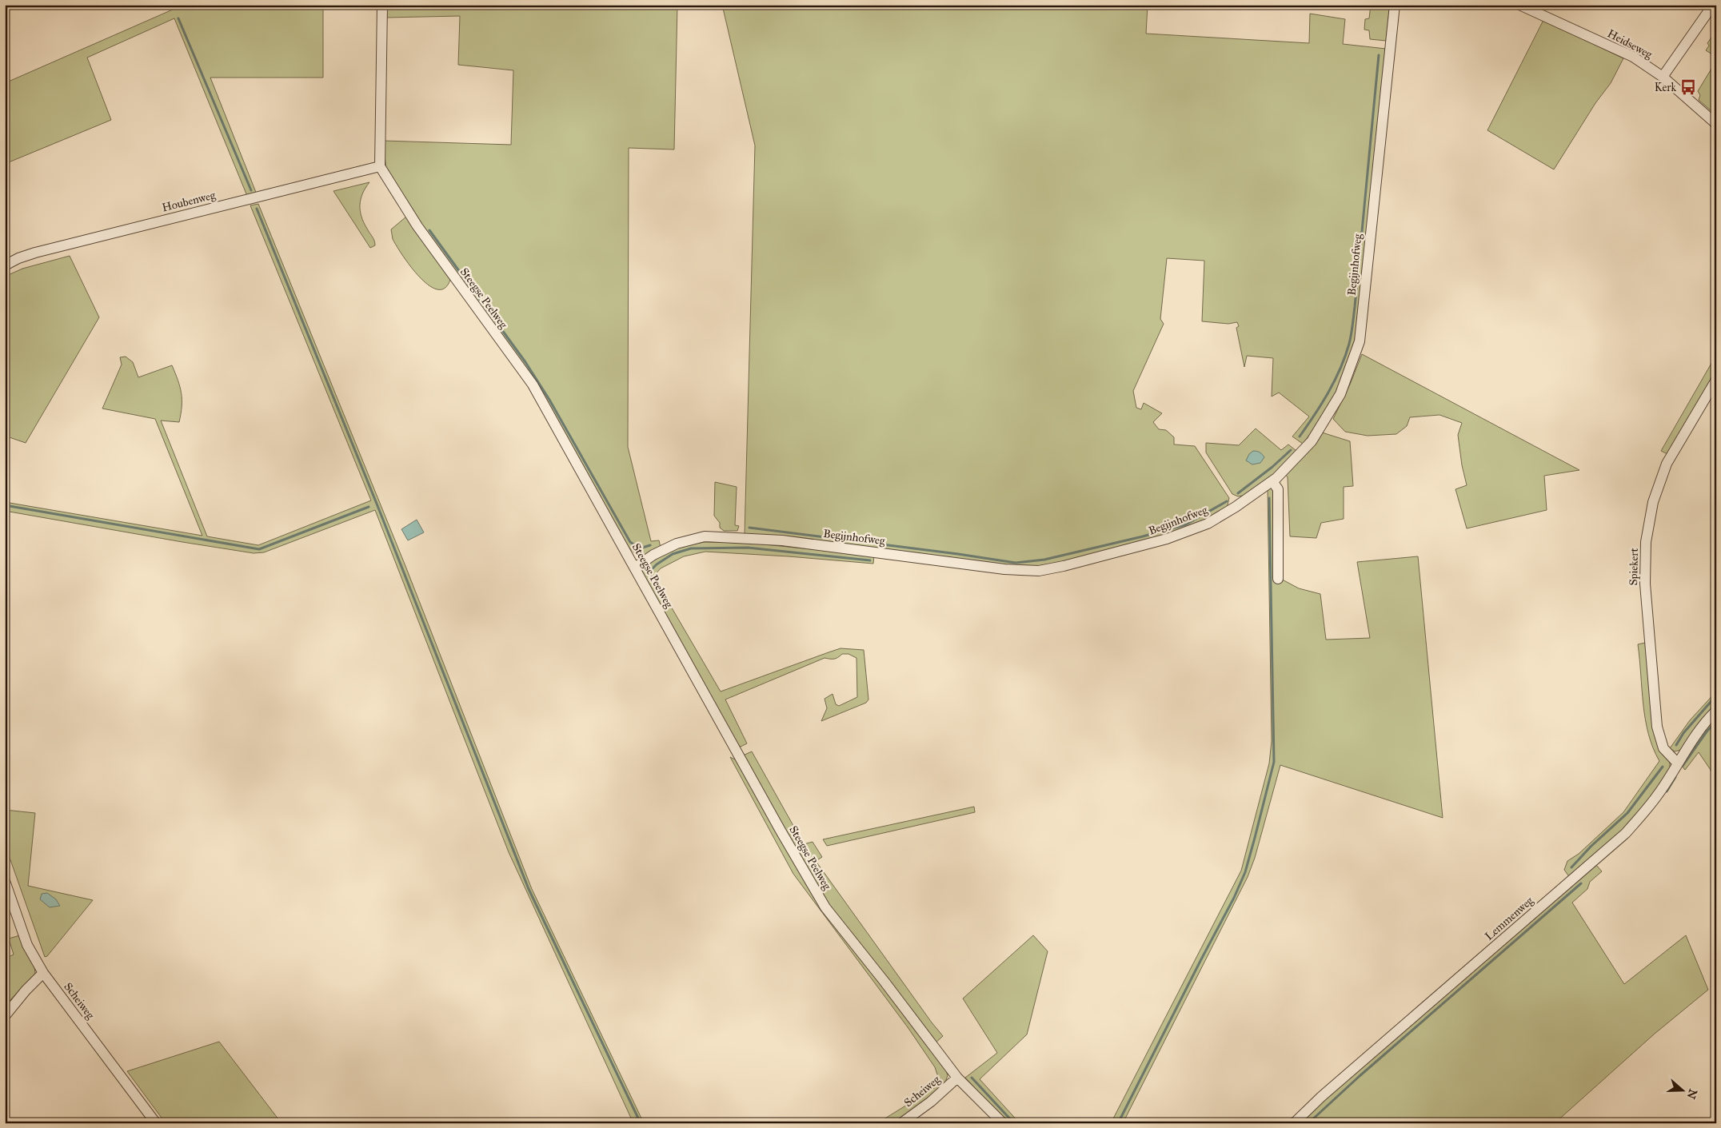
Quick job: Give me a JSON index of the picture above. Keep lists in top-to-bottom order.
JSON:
{
  "streets": {
    "street": [
      "Heidseweg",
      "Houbenweg",
      "Begijnhofweg",
      "Steegse Peelweg",
      "Spiekert",
      "Lemmenweg",
      "Scheiweg"
    ]
  },
  "crossings": [
    ["Houbenweg", "Steegse Peelweg"],
    ["Begijnhofweg", "Steegse Peelweg"],
    ["Steegse Peelweg", "Scheiweg"],
    ["Spiekert", "Lemmenweg"]
  ],
  "places": {
    "bus stop": ["Kerk"]
  },
  "north": "right"
}
